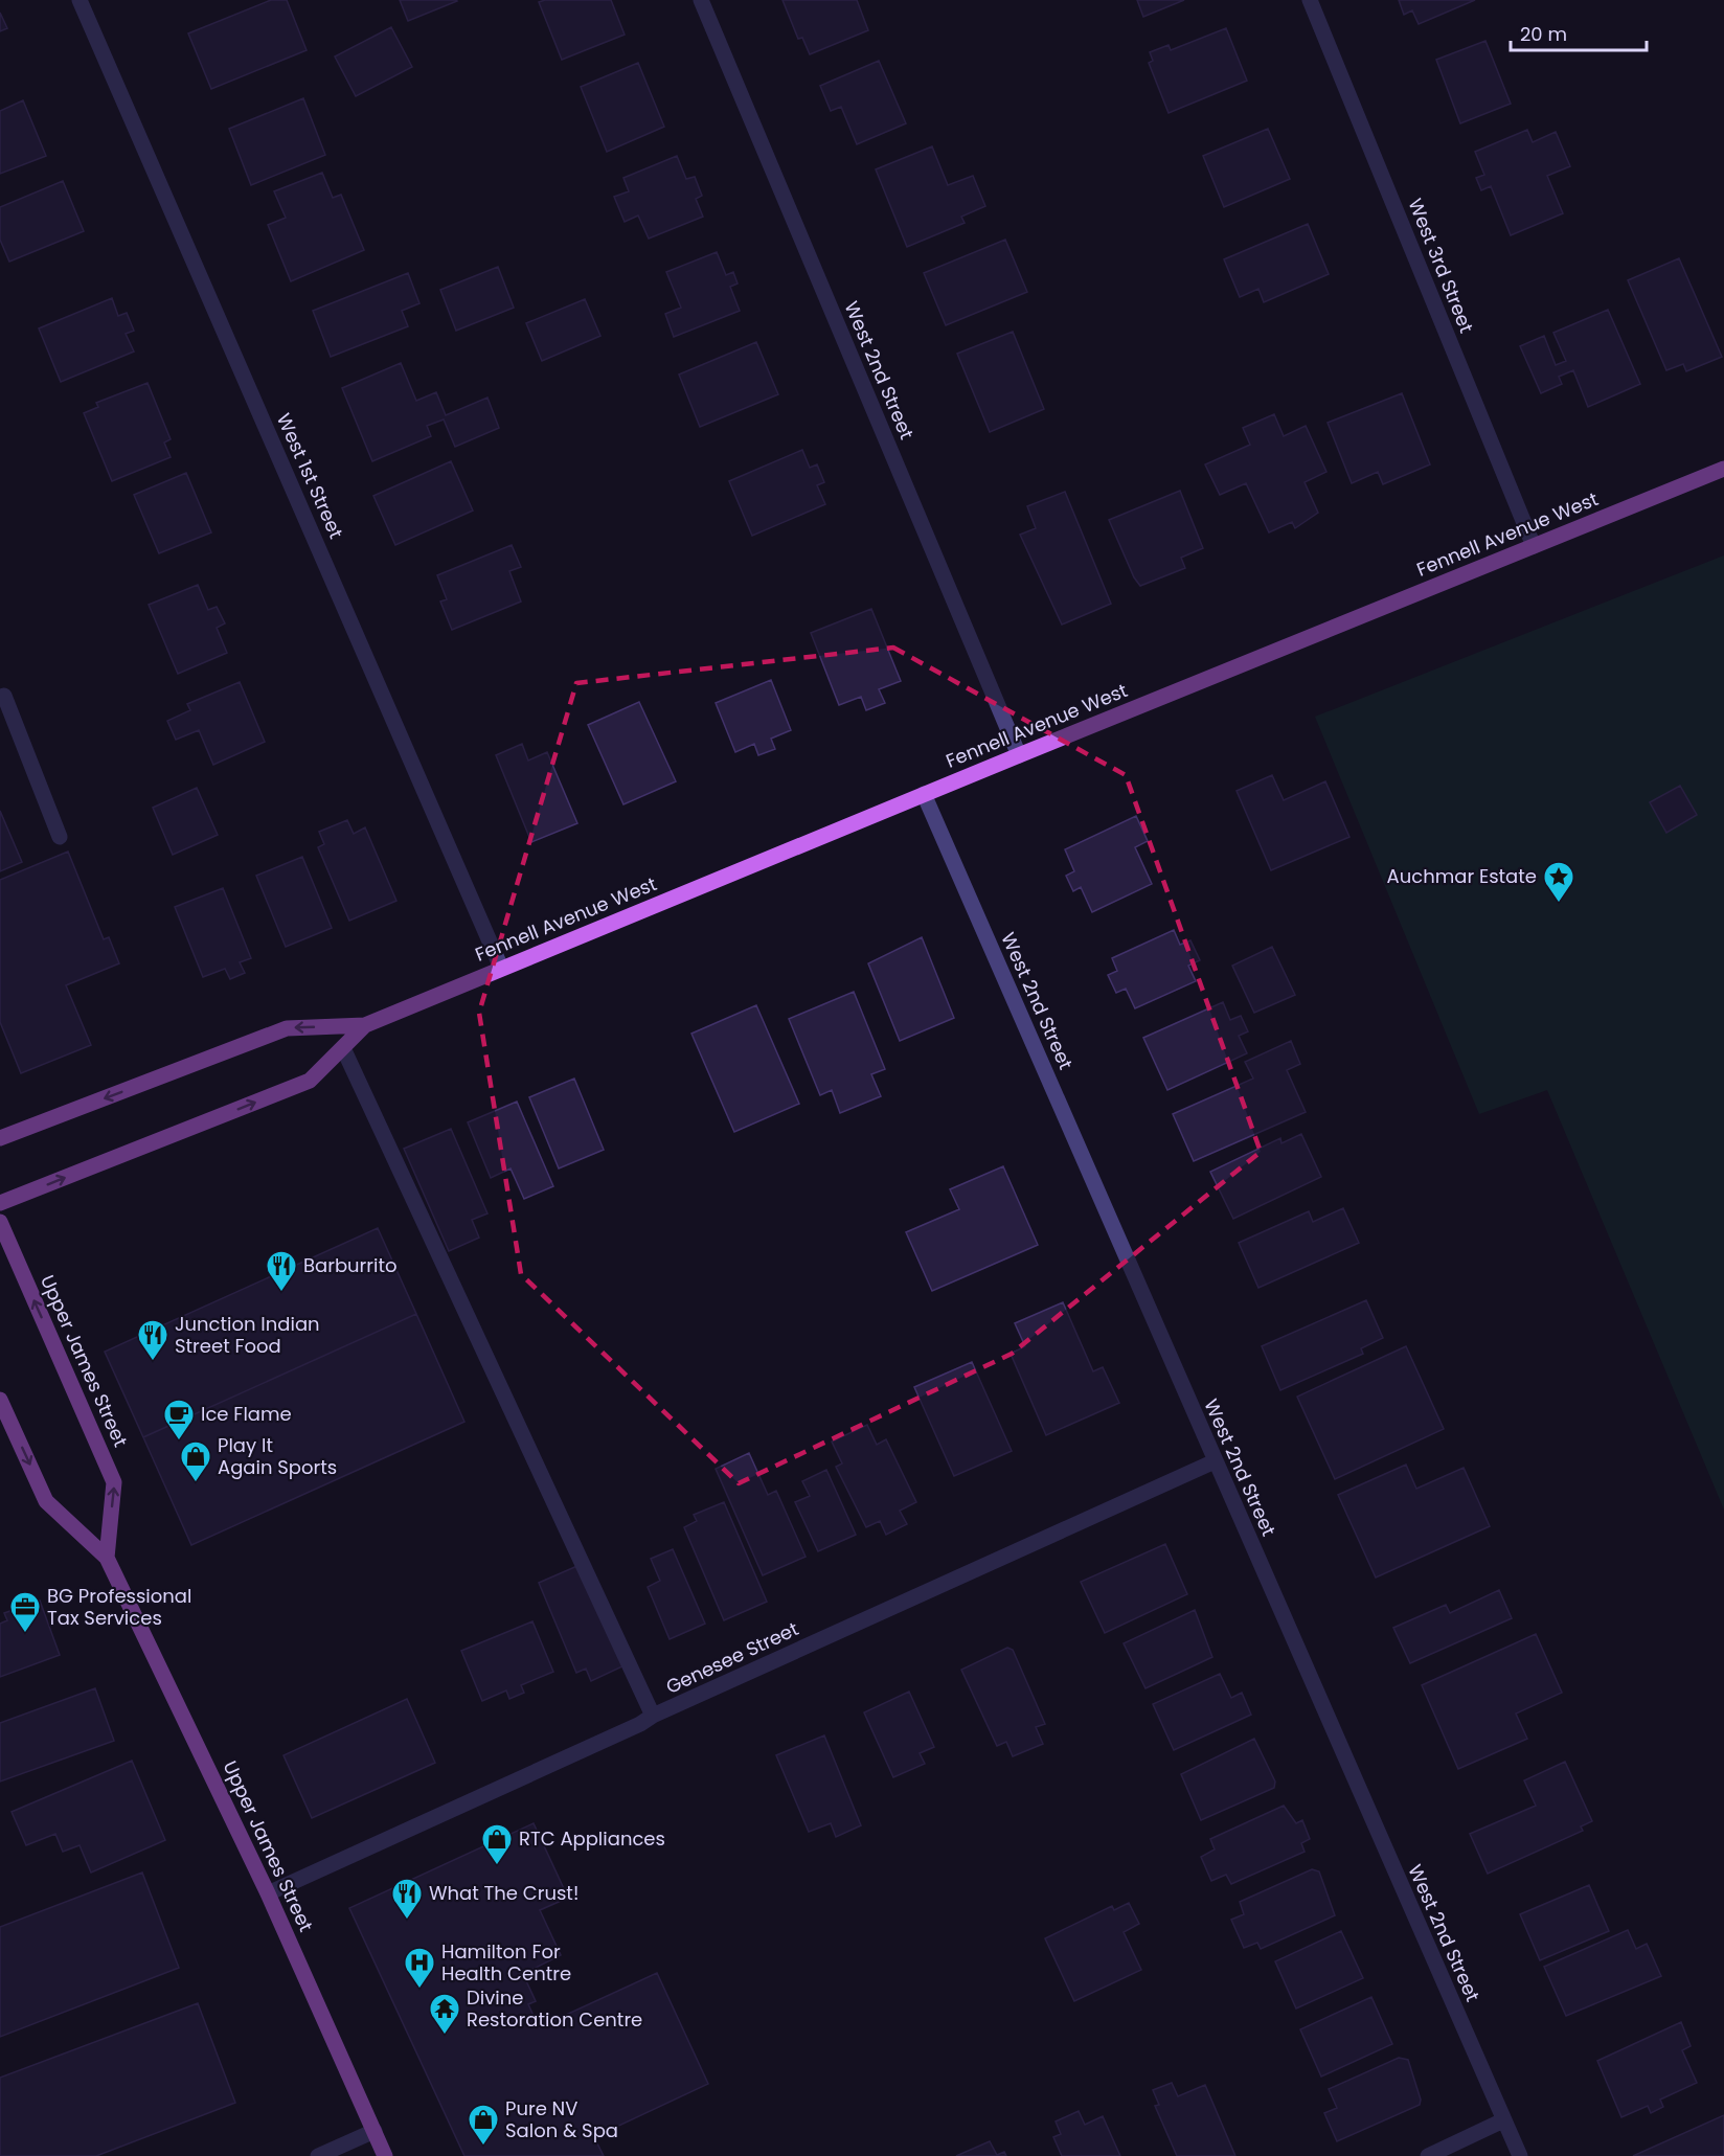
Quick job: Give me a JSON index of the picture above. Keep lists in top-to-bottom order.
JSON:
{
  "streets": {
    "main road": ["Fennell Avenue West", "Upper James Street"],
    "street": [
      "West 3rd Street",
      "West 2nd Street",
      "West 1st Street",
      "Genesee Street"
    ]
  },
  "crossings": [
    ["West 3rd Street", "Fennell Avenue West"],
    ["West 2nd Street", "Fennell Avenue West"],
    ["West 2nd Street", "Genesee Street"],
    ["West 1st Street", "Fennell Avenue West"],
    ["Upper James Street", "Genesee Street"]
  ],
  "places": {
    "place": ["Auchmar Estate"],
    "restaurant": ["Barburrito", "Junction Indian Street Food", "What The Crust!"],
    "cafe": ["Ice Flame"],
    "shop": ["Play It Again Sports", "RTC Appliances", "Pure NV Salon & Spa"],
    "office": ["BG Professional Tax Services"],
    "hospital": ["Hamilton For Health Centre"],
    "temple": ["Divine Restoration Centre"]
  },
  "scale_bar": "20 m"
}
